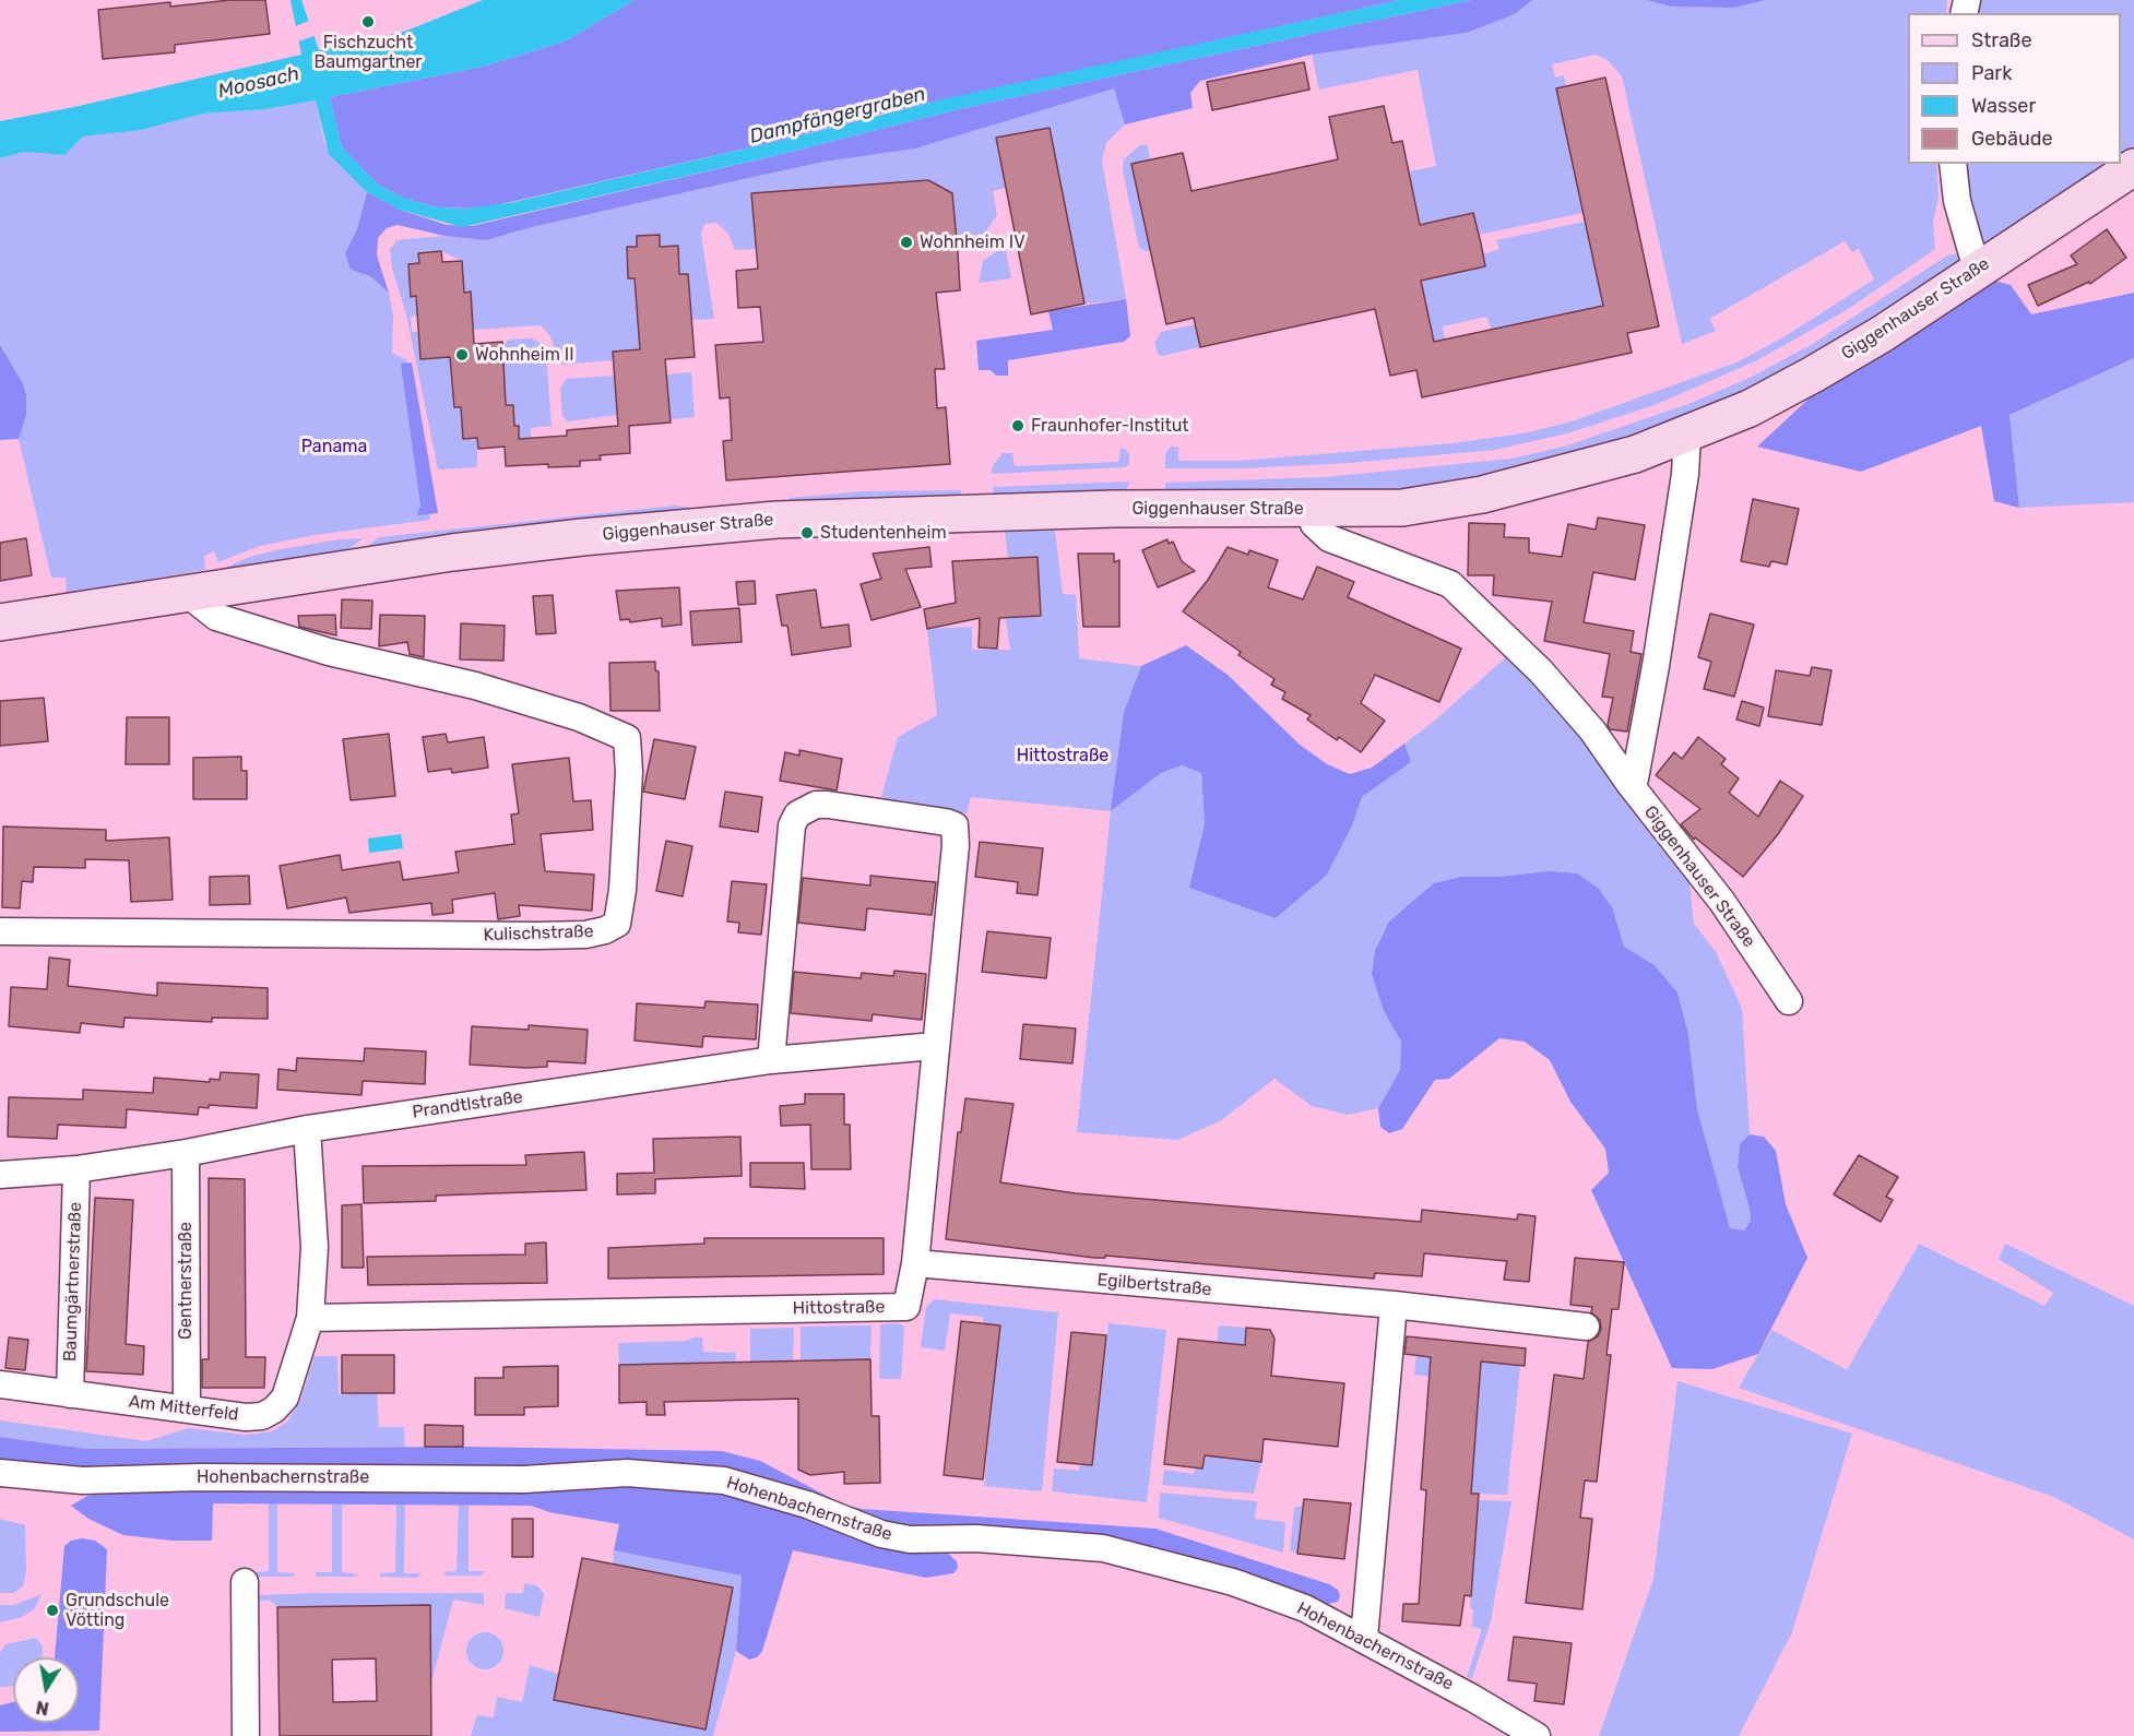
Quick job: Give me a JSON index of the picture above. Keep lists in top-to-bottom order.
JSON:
{
  "streets": {
    "main road": ["Giggenhauser Straße"],
    "street": [
      "Kulischstraße",
      "Prandtlstraße",
      "Gentnerstraße",
      "Baumgärtnerstraße",
      "Egilbertstraße",
      "Hittostraße",
      "Am Mitterfeld",
      "Hohenbachernstraße"
    ]
  },
  "crossings": [
    ["Giggenhauser Straße", "Kulischstraße"],
    ["Prandtlstraße", "Gentnerstraße"],
    ["Prandtlstraße", "Baumgärtnerstraße"],
    ["Prandtlstraße", "Hittostraße"],
    ["Prandtlstraße", "Am Mitterfeld"],
    ["Gentnerstraße", "Am Mitterfeld"],
    ["Baumgärtnerstraße", "Am Mitterfeld"],
    ["Egilbertstraße", "Hittostraße"],
    ["Hittostraße", "Am Mitterfeld"]
  ],
  "water": ["Moosach", "Dampfängergraben"],
  "parks": ["Panama", "Hittostraße"],
  "places": [
    "Fischzucht Baumgartner",
    "Wohnheim IV",
    "Wohnheim II",
    "Fraunhofer-Institut",
    "Studentenheim",
    "Grundschule Vötting"
  ],
  "legend": [
    "Straße",
    "Park",
    "Wasser",
    "Gebäude"
  ],
  "north": "bottom"
}
